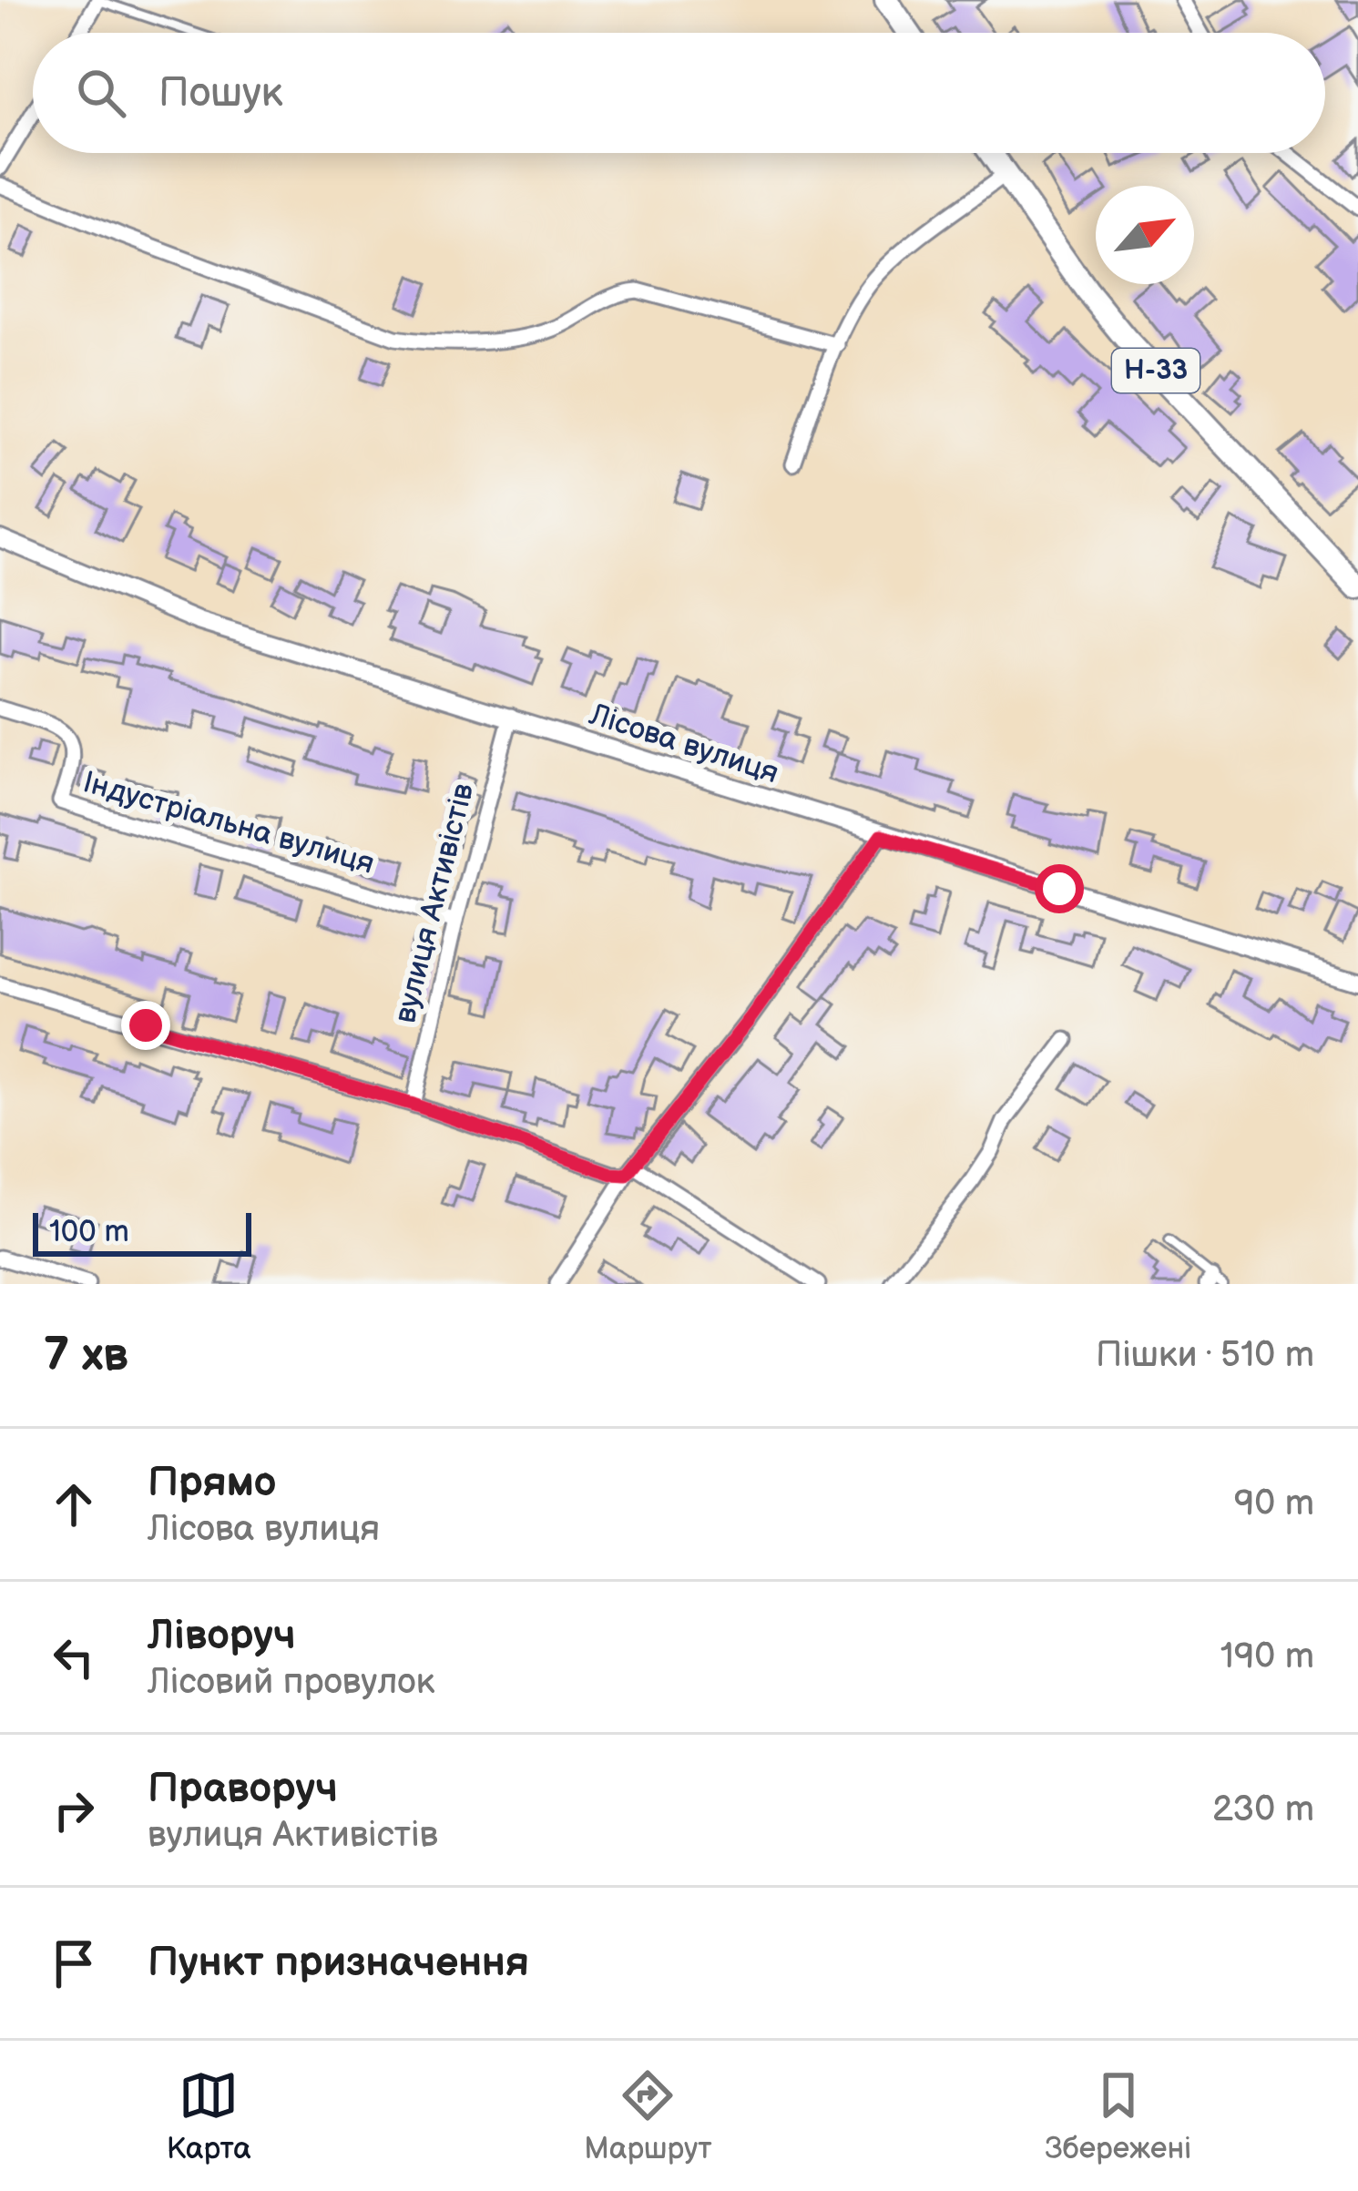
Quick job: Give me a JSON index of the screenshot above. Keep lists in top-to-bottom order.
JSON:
{
  "streets": {
    "main road": ["Н-33"],
    "street": ["Лісова вулиця", "Індустріальна вулиця", "вулиця Активістів"]
  },
  "crossings": [
    ["Лісова вулиця", "вулиця Активістів"],
    ["Індустріальна вулиця", "вулиця Активістів"]
  ],
  "scale_bar": "100 m",
  "north": "top right",
  "page": {
    "search": "Пошук",
    "scale": "100 m",
    "heading": ["7 хв", "Пішки · 510 m"],
    "list": [
      ["Прямо", "Лісова вулиця", "90 m"],
      ["Ліворуч", "Лісовий провулок", "190 m"],
      ["Праворуч", "вулиця Активістів", "230 m"],
      "Пункт призначення"
    ],
    "nav": ["Карта", "Маршрут", "Збережені"]
  }
}
